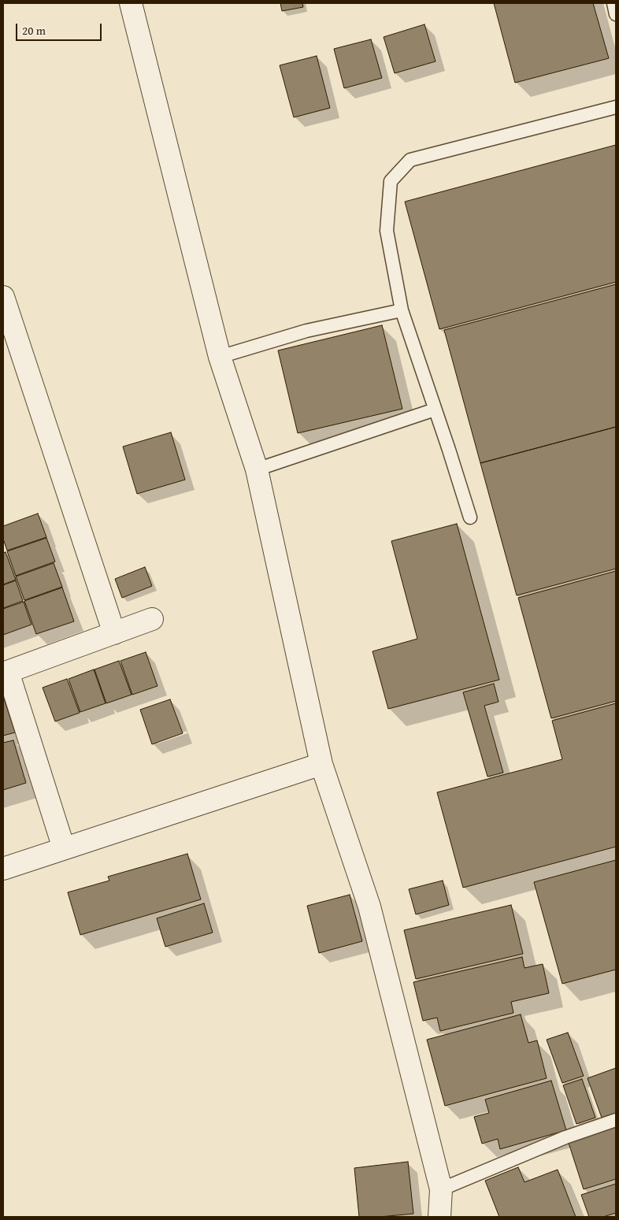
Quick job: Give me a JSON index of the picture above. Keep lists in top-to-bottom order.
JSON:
{
  "scale_bar": "20 m"
}
